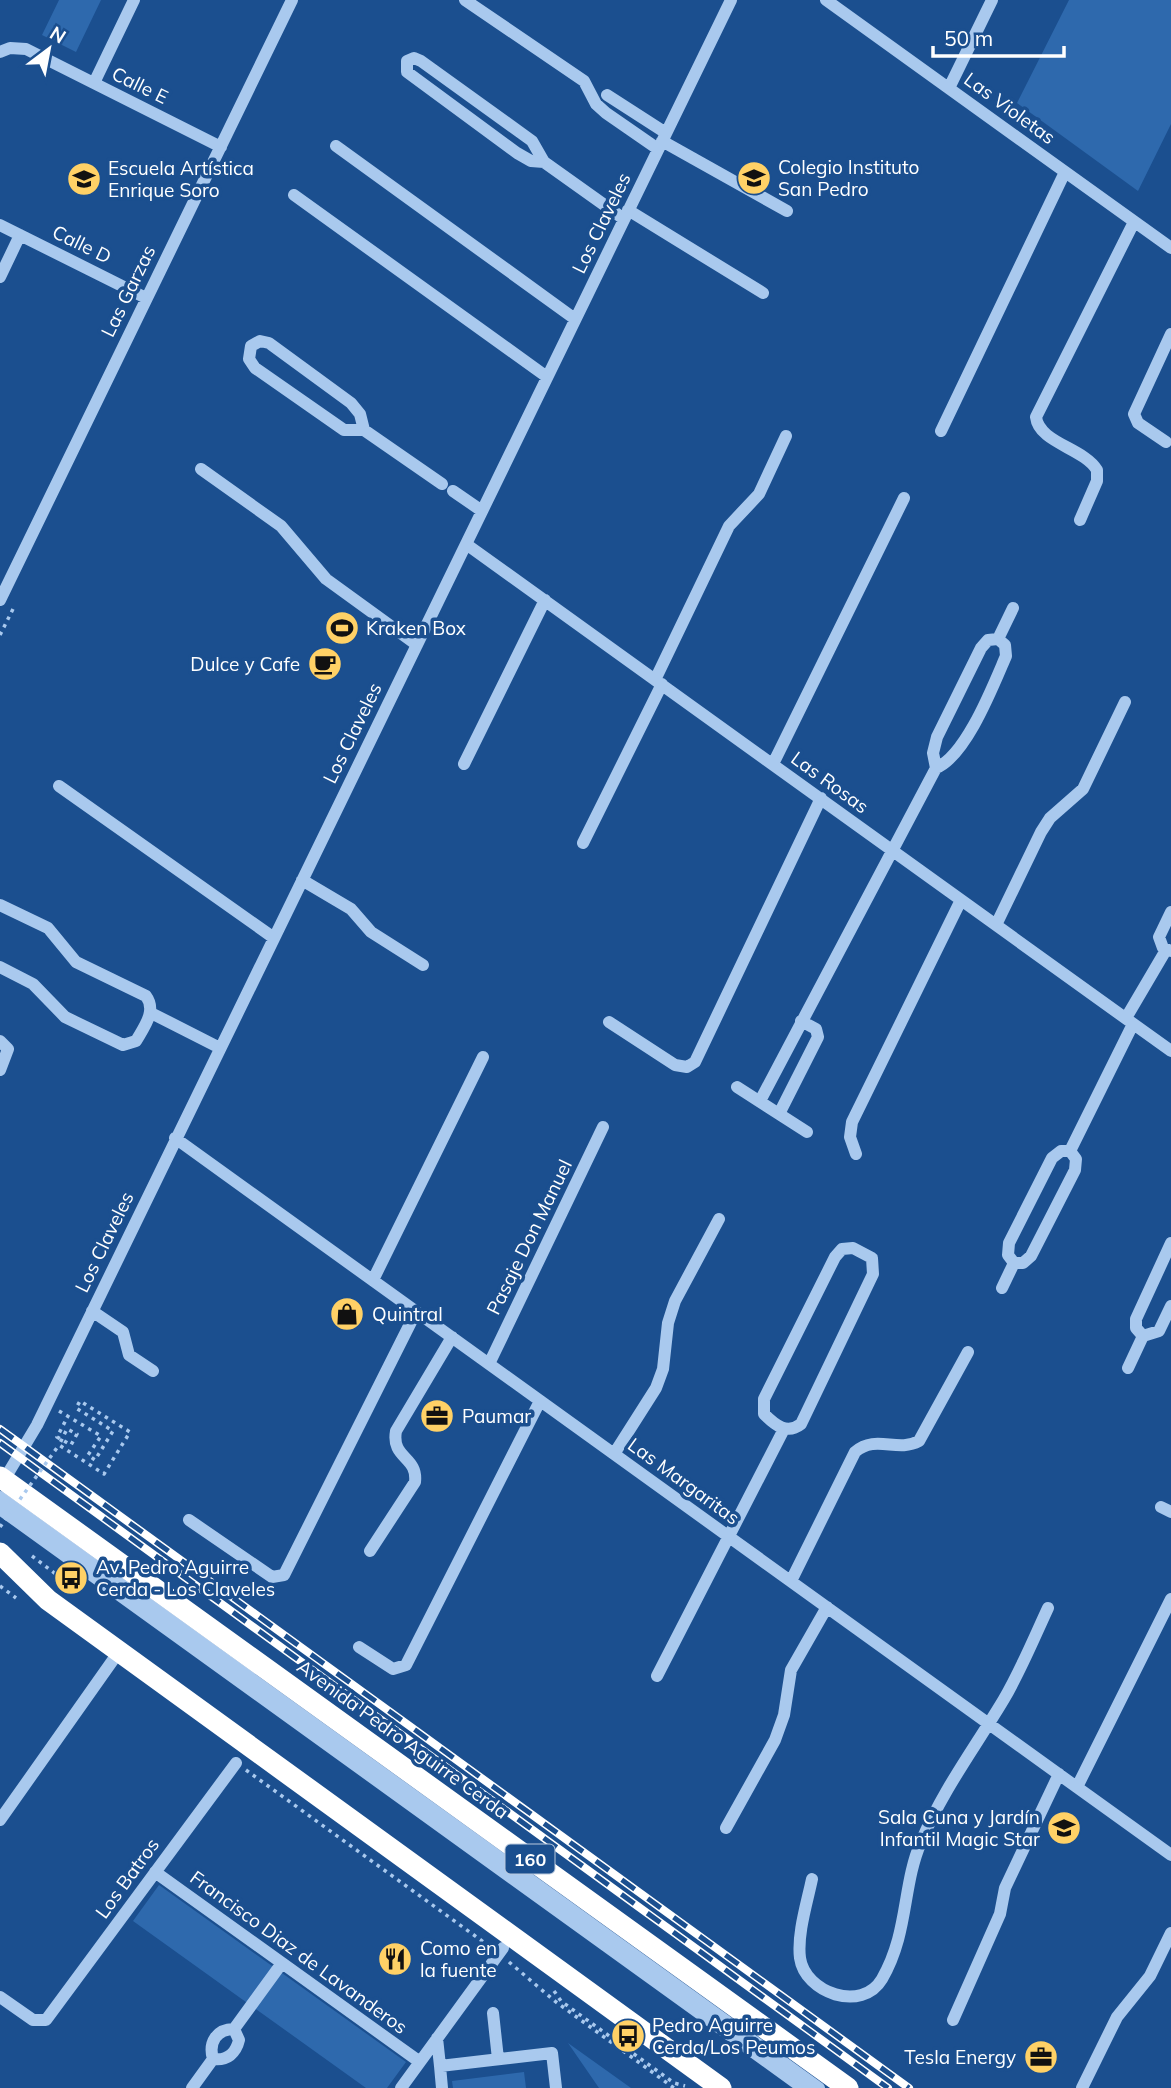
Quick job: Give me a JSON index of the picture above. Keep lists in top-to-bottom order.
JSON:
{
  "streets": {
    "highway": ["Avenida Pedro Aguirre Cerda", "160"],
    "street": [
      "Calle E",
      "Las Violetas",
      "Los Claveles",
      "Calle D",
      "Las Garzas",
      "Las Rosas",
      "Pasaje Don Manuel",
      "Las Margaritas",
      "Los Batros",
      "Francisco Diaz de Lavanderos"
    ]
  },
  "crossings": [
    ["Calle E", "Las Garzas"],
    ["Los Claveles", "Las Rosas"],
    ["Los Claveles", "Las Margaritas"],
    ["Los Claveles", "Avenida Pedro Aguirre Cerda"],
    ["Calle D", "Las Garzas"],
    ["Pasaje Don Manuel", "Las Margaritas"],
    ["Los Batros", "Francisco Diaz de Lavanderos"]
  ],
  "places": {
    "school or university": ["Colegio Instituto San Pedro", "Escuela Artística Enrique Soro", "Sala Cuna y Jardín Infantil Magic Star"],
    "sports": ["Kraken Box"],
    "cafe": ["Dulce y Cafe"],
    "shop": ["Quintral"],
    "office": ["Paumar", "Tesla Energy"],
    "bus stop": ["Av. Pedro Aguirre Cerda - Los Claveles", "Pedro Aguirre Cerda/Los Peumos"],
    "restaurant": ["Como en la fuente"]
  },
  "scale_bar": "50 m",
  "north": "top right"
}
